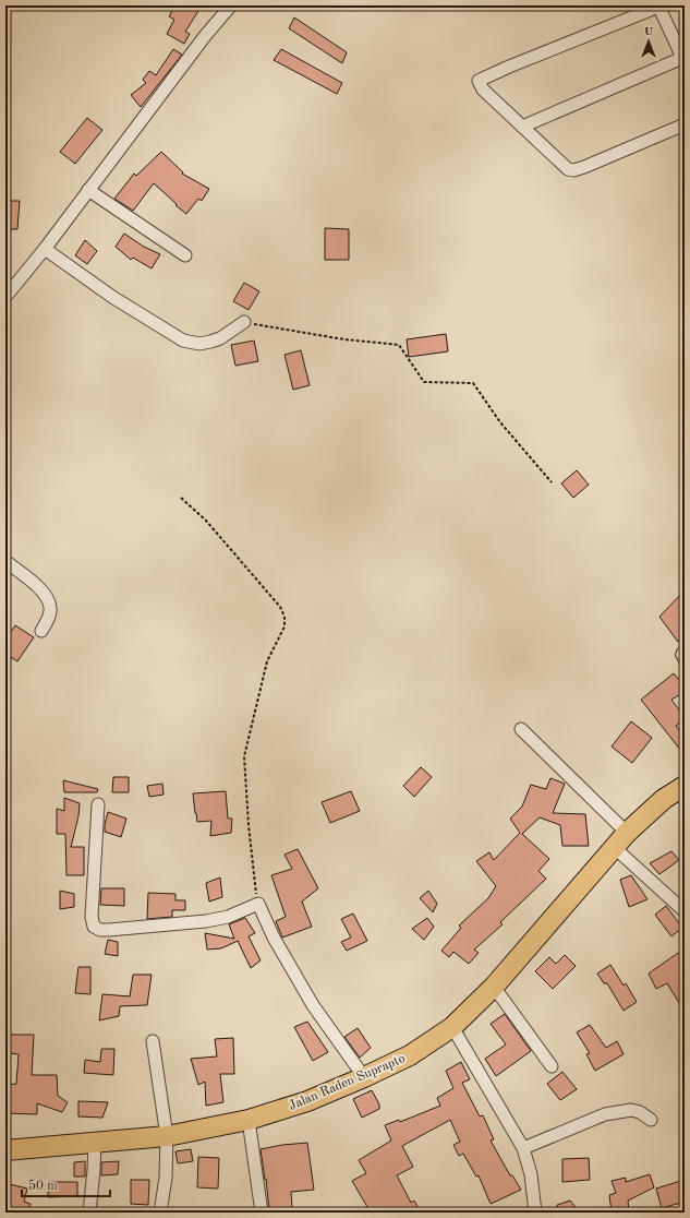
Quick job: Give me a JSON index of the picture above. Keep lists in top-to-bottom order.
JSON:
{
  "streets": {
    "highway": ["Jalan Raden Suprapto"]
  },
  "scale_bar": "50 m",
  "north": "top"
}
